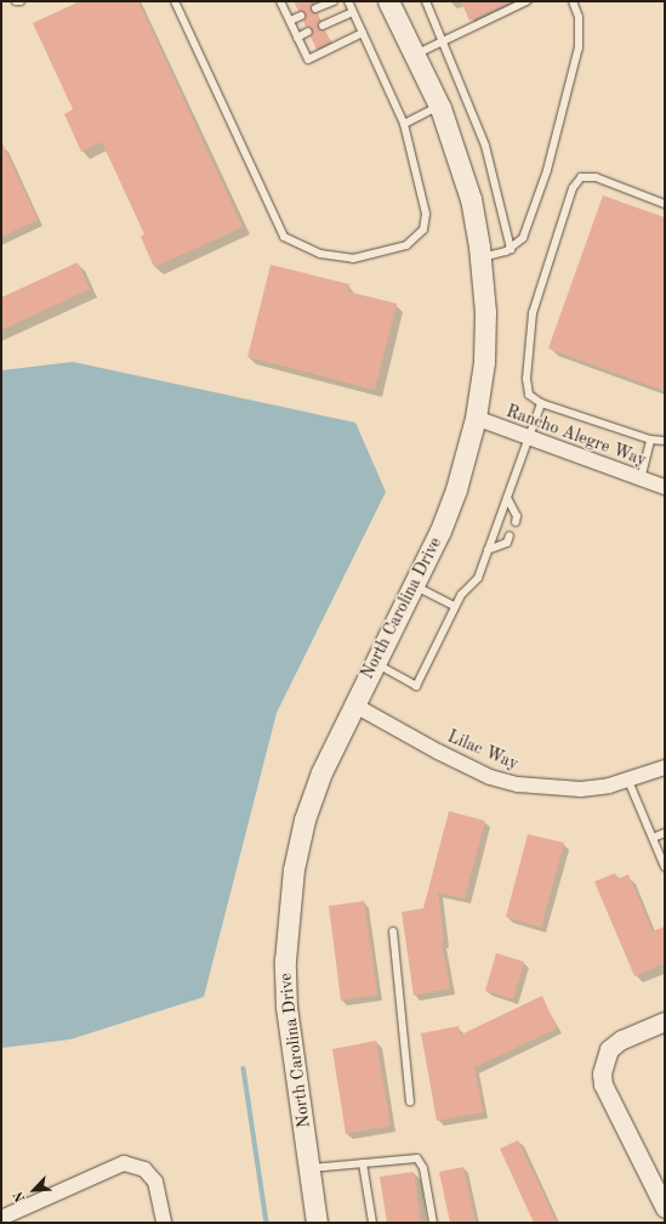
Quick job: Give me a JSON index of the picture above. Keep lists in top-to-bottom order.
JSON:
{
  "streets": {
    "main road": ["North Carolina Drive"],
    "street": ["Rancho Alegre Way", "Lilac Way"]
  },
  "crossings": [
    ["Rancho Alegre Way", "North Carolina Drive"],
    ["North Carolina Drive", "Lilac Way"]
  ],
  "north": "bottom left"
}
